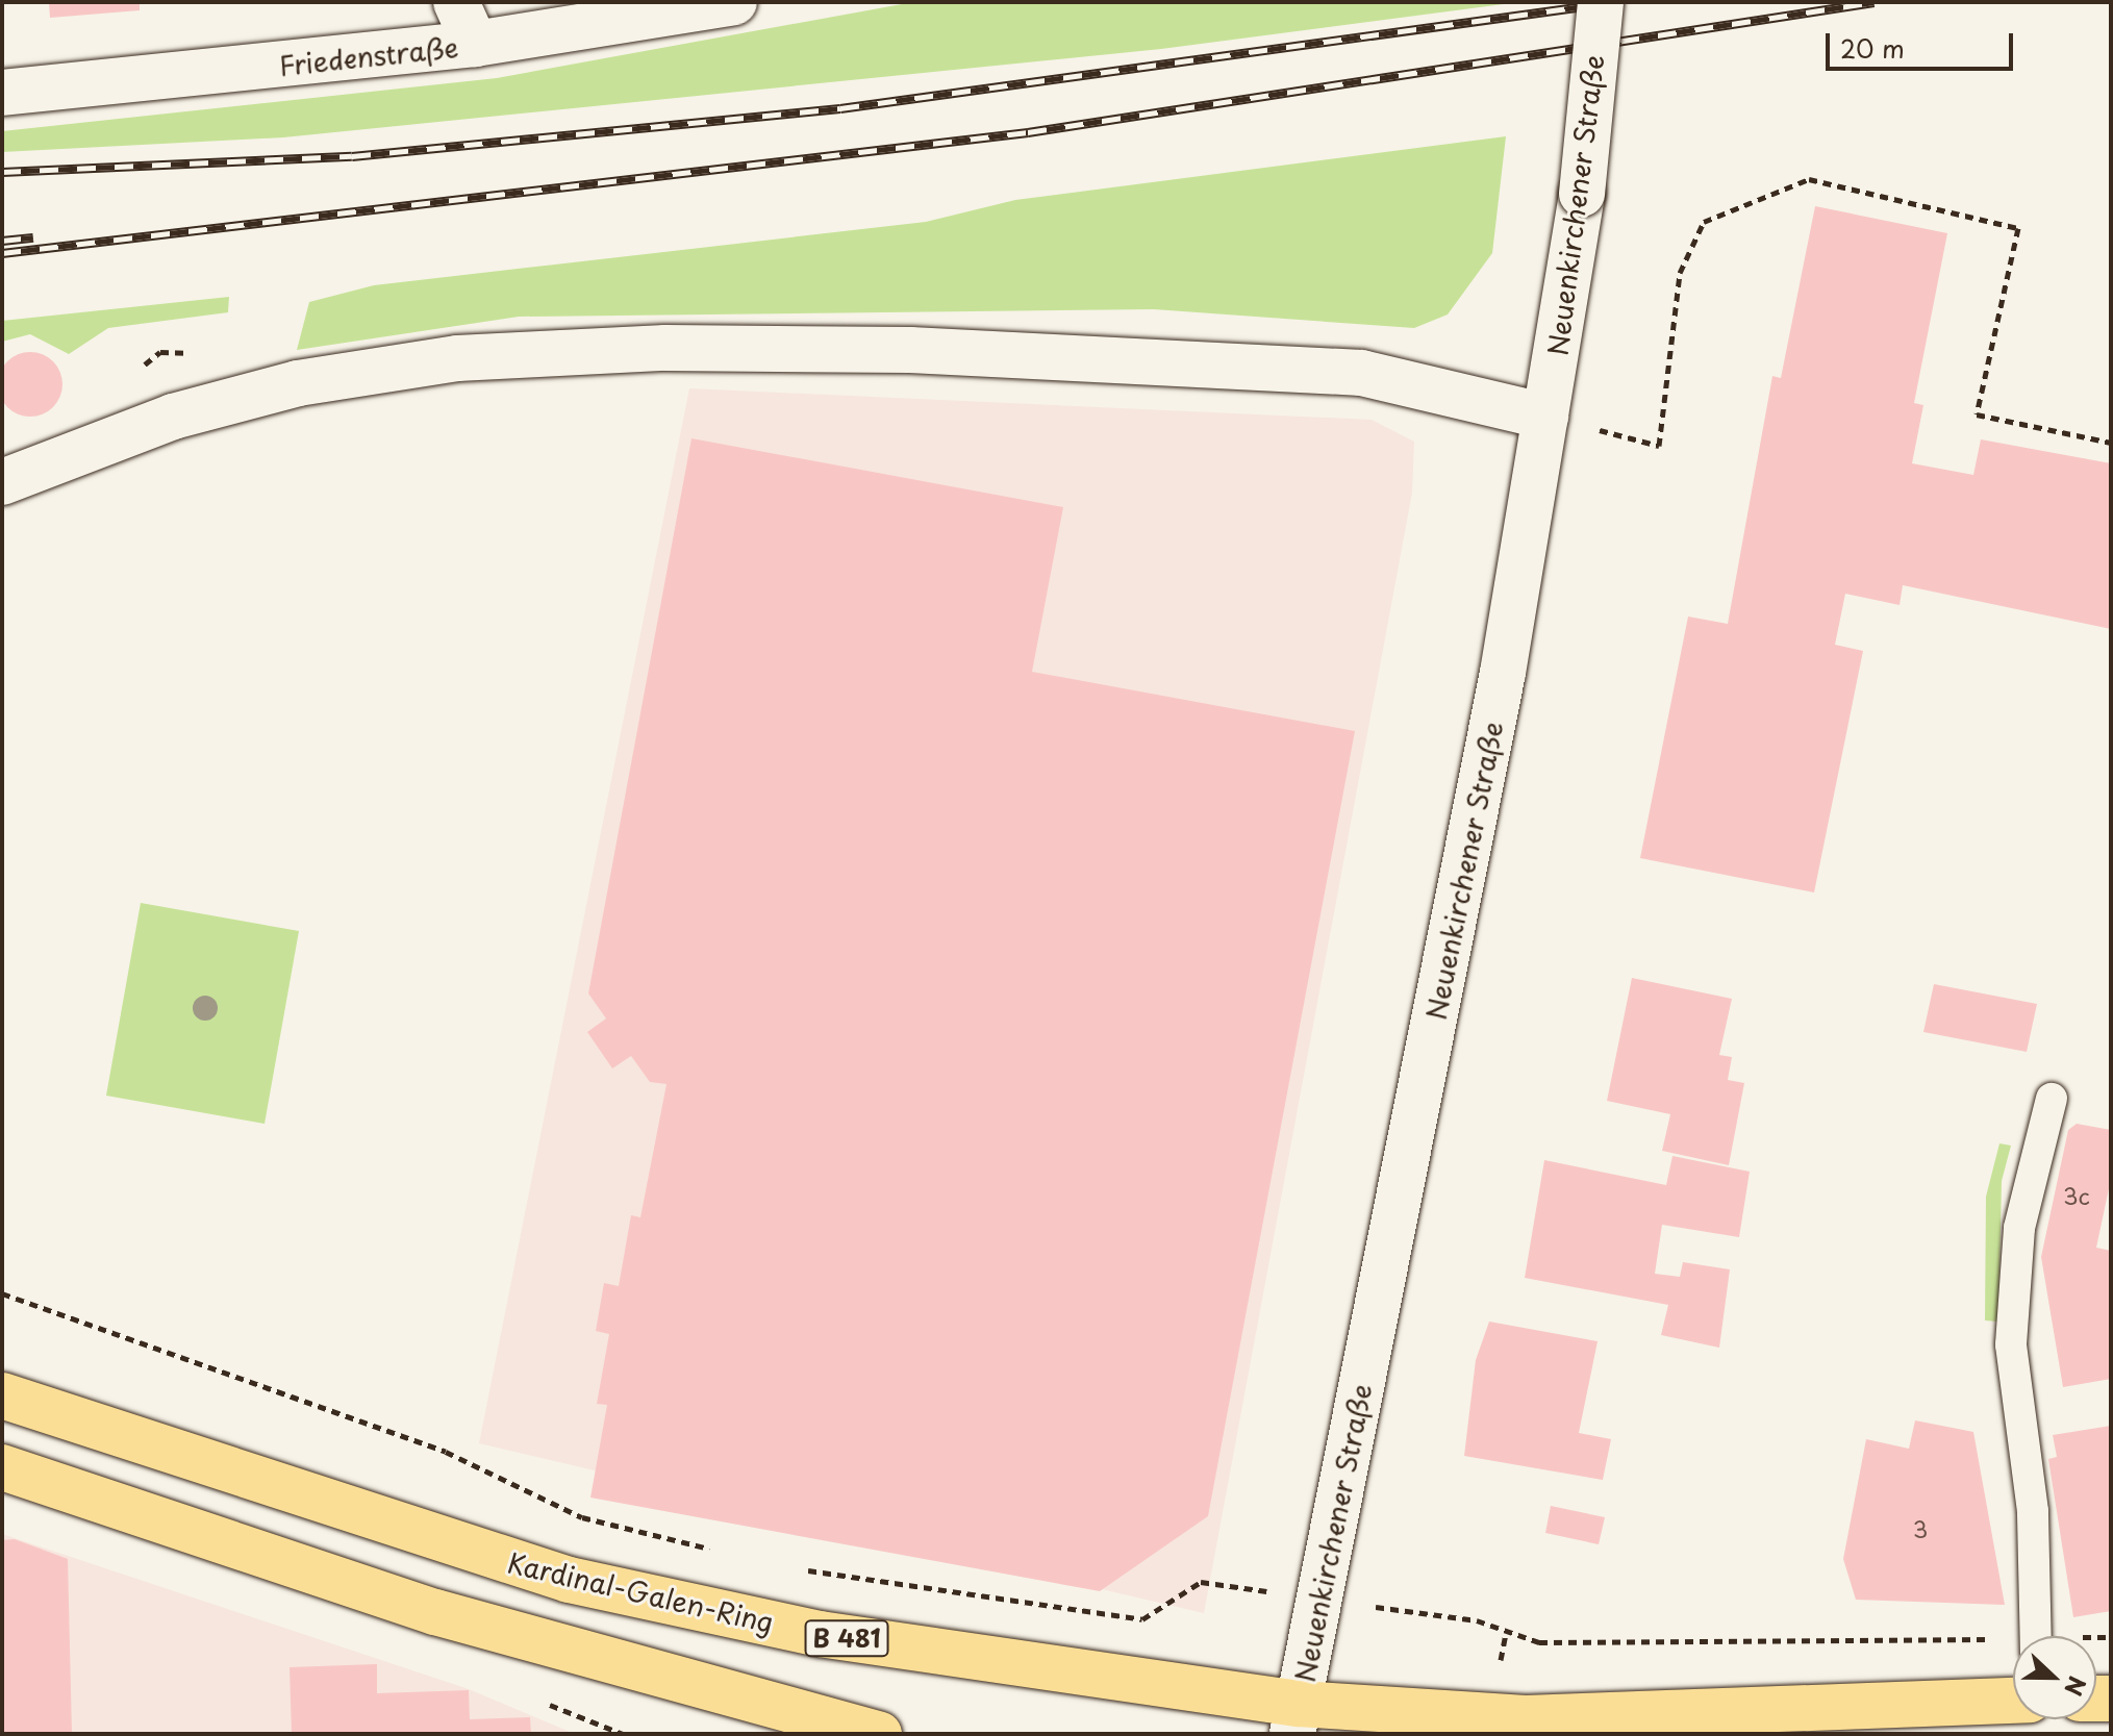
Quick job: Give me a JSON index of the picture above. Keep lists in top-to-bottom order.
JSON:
{
  "streets": {
    "main road": ["Kardinal-Galen-Ring", "B 481"],
    "street": ["Friedenstraße", "Neuenkirchener Straße"]
  },
  "crossings": [
    ["Neuenkirchener Straße", "Kardinal-Galen-Ring"],
    ["Neuenkirchener Straße", "B 481"],
    ["Kardinal-Galen-Ring", "B 481"]
  ],
  "house_numbers": ["3c", "3"],
  "scale_bar": "20 m",
  "north": "right"
}
